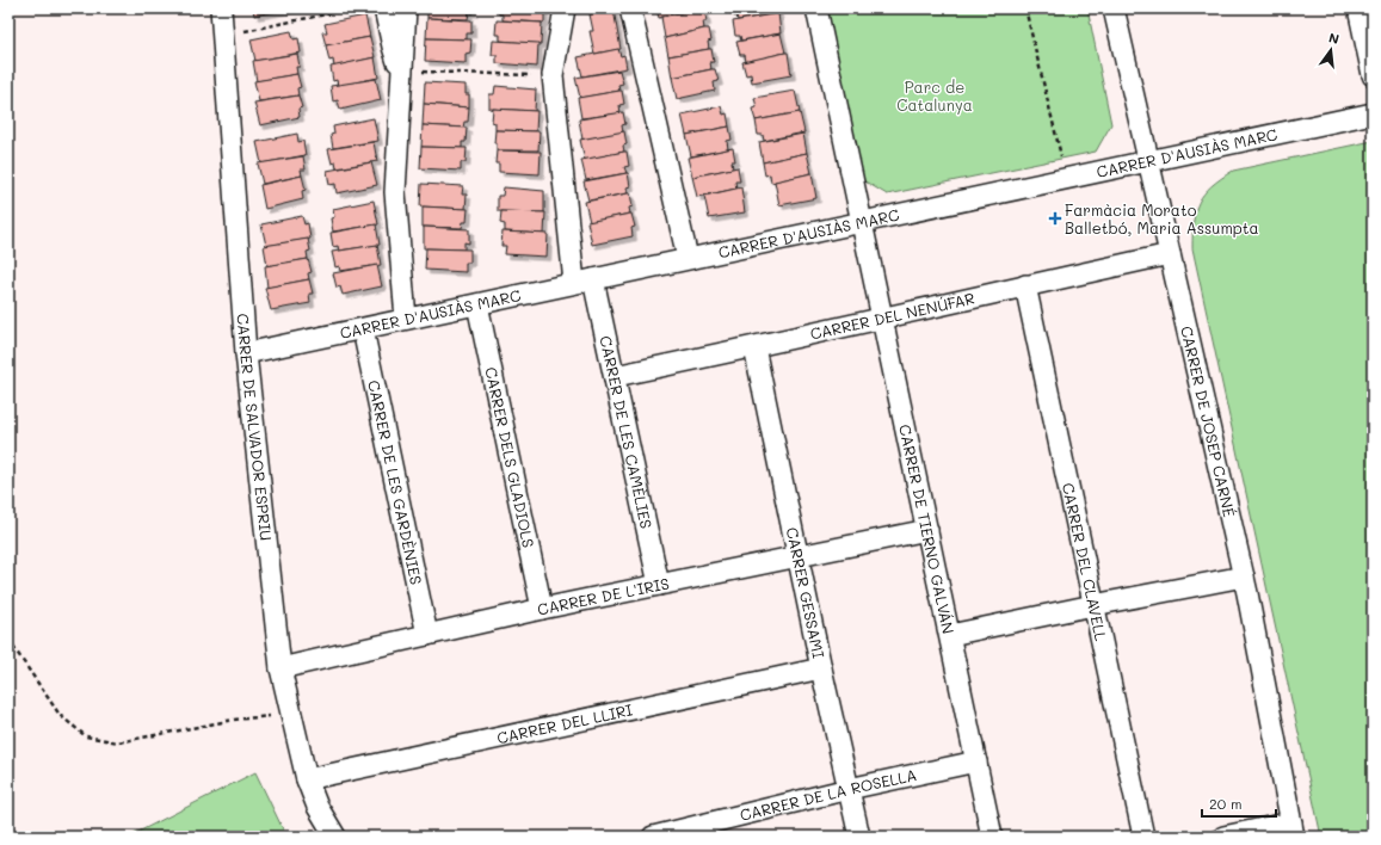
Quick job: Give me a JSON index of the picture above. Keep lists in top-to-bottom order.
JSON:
{
  "streets": {
    "street": [
      "CARRER D'AUSIÀS MARC",
      "CARRER DEL NENÚFAR",
      "CARRER DE JOSEP CARNÉ",
      "CARRER DE SALVADOR ESPRIU",
      "CARRER DE LES CAMÈLIES",
      "CARRER DELS GLADIOLS",
      "CARRER DE LES GARDÈNIES",
      "CARRER DE TIERNO GALVÁN",
      "CARRER DEL CLAVELL",
      "CARRER GESSAMI",
      "CARRER DE L'IRIS",
      "CARRER DEL LLIRI",
      "CARRER DE LA ROSELLA"
    ]
  },
  "crossings": [
    ["CARRER D'AUSIÀS MARC", "CARRER DE JOSEP CARNÉ"],
    ["CARRER D'AUSIÀS MARC", "CARRER DE SALVADOR ESPRIU"],
    ["CARRER D'AUSIÀS MARC", "CARRER DE LES CAMÈLIES"],
    ["CARRER D'AUSIÀS MARC", "CARRER DELS GLADIOLS"],
    ["CARRER D'AUSIÀS MARC", "CARRER DE LES GARDÈNIES"],
    ["CARRER D'AUSIÀS MARC", "CARRER DE TIERNO GALVÁN"],
    ["CARRER DEL NENÚFAR", "CARRER DE JOSEP CARNÉ"],
    ["CARRER DEL NENÚFAR", "CARRER DE LES CAMÈLIES"],
    ["CARRER DEL NENÚFAR", "CARRER DE TIERNO GALVÁN"],
    ["CARRER DEL NENÚFAR", "CARRER DEL CLAVELL"],
    ["CARRER DEL NENÚFAR", "CARRER GESSAMI"],
    ["CARRER DE SALVADOR ESPRIU", "CARRER DE L'IRIS"],
    ["CARRER DE SALVADOR ESPRIU", "CARRER DEL LLIRI"],
    ["CARRER DE LES CAMÈLIES", "CARRER DE L'IRIS"],
    ["CARRER DELS GLADIOLS", "CARRER DE L'IRIS"],
    ["CARRER DE LES GARDÈNIES", "CARRER DE L'IRIS"],
    ["CARRER DE TIERNO GALVÁN", "CARRER DE L'IRIS"],
    ["CARRER DE TIERNO GALVÁN", "CARRER DE LA ROSELLA"],
    ["CARRER GESSAMI", "CARRER DE L'IRIS"],
    ["CARRER GESSAMI", "CARRER DEL LLIRI"],
    ["CARRER GESSAMI", "CARRER DE LA ROSELLA"]
  ],
  "parks": ["Parc de Catalunya"],
  "places": {
    "health": ["Farmàcia Morato Balletbó, Maria Assumpta"]
  },
  "scale_bar": "20 m",
  "north": "top"
}
